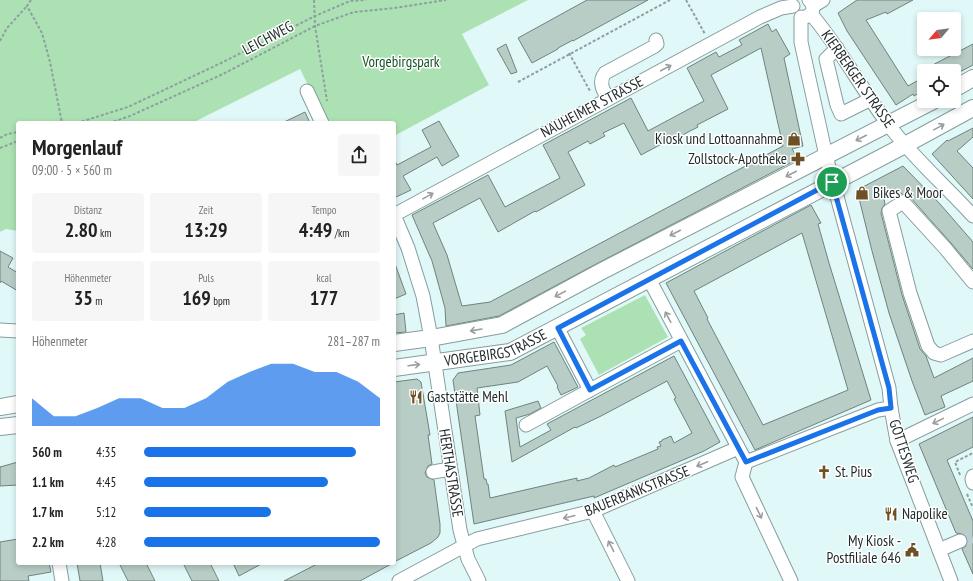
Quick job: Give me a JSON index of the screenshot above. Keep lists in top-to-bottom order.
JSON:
{
  "streets": {
    "main road": ["VORGEBIRGSTRASSE"],
    "street": [
      "KIERBERGER STRASSE",
      "NAUHEIMER STRASSE",
      "GOTTESWEG",
      "HERTHASTRASSE",
      "BAUERBANKSTRASSE"
    ],
    "path": ["LEICHWEG"]
  },
  "crossings": [
    ["KIERBERGER STRASSE", "NAUHEIMER STRASSE"],
    ["KIERBERGER STRASSE", "VORGEBIRGSTRASSE"],
    ["KIERBERGER STRASSE", "GOTTESWEG"],
    ["VORGEBIRGSTRASSE", "GOTTESWEG"],
    ["VORGEBIRGSTRASSE", "HERTHASTRASSE"],
    ["HERTHASTRASSE", "BAUERBANKSTRASSE"]
  ],
  "one_way": ["NAUHEIMER STRASSE"],
  "parks": ["Vorgebirgspark"],
  "places": {
    "shop": ["Kiosk und Lottoannahme", "Bikes & Moor"],
    "pharmacy": ["Zollstock-Apotheke"],
    "restaurant": ["Gaststätte Mehl", "Napolike"],
    "church": ["St. Pius"],
    "public building": ["My Kiosk - Postfiliale 646"]
  },
  "north": "bottom left",
  "page": {
    "heading": ["Morgenlauf", "09:00 · 5 × 560 m"],
    "stats": [
      ["Distanz", "2.80 km"],
      ["Zeit", "13:29"],
      ["Tempo", "4:49 /km"],
      ["Höhenmeter", "35 m"],
      ["Puls", "169 bpm"],
      ["kcal", "177"]
    ],
    "chart": ["Höhenmeter", "281–287 m"],
    "list": [
      {
        "name": "560 m",
        "note": "4:35"
      },
      {
        "name": "1.1 km",
        "note": "4:45"
      },
      {
        "name": "1.7 km",
        "note": "5:12"
      },
      {
        "name": "2.2 km",
        "note": "4:28"
      }
    ]
  }
}
